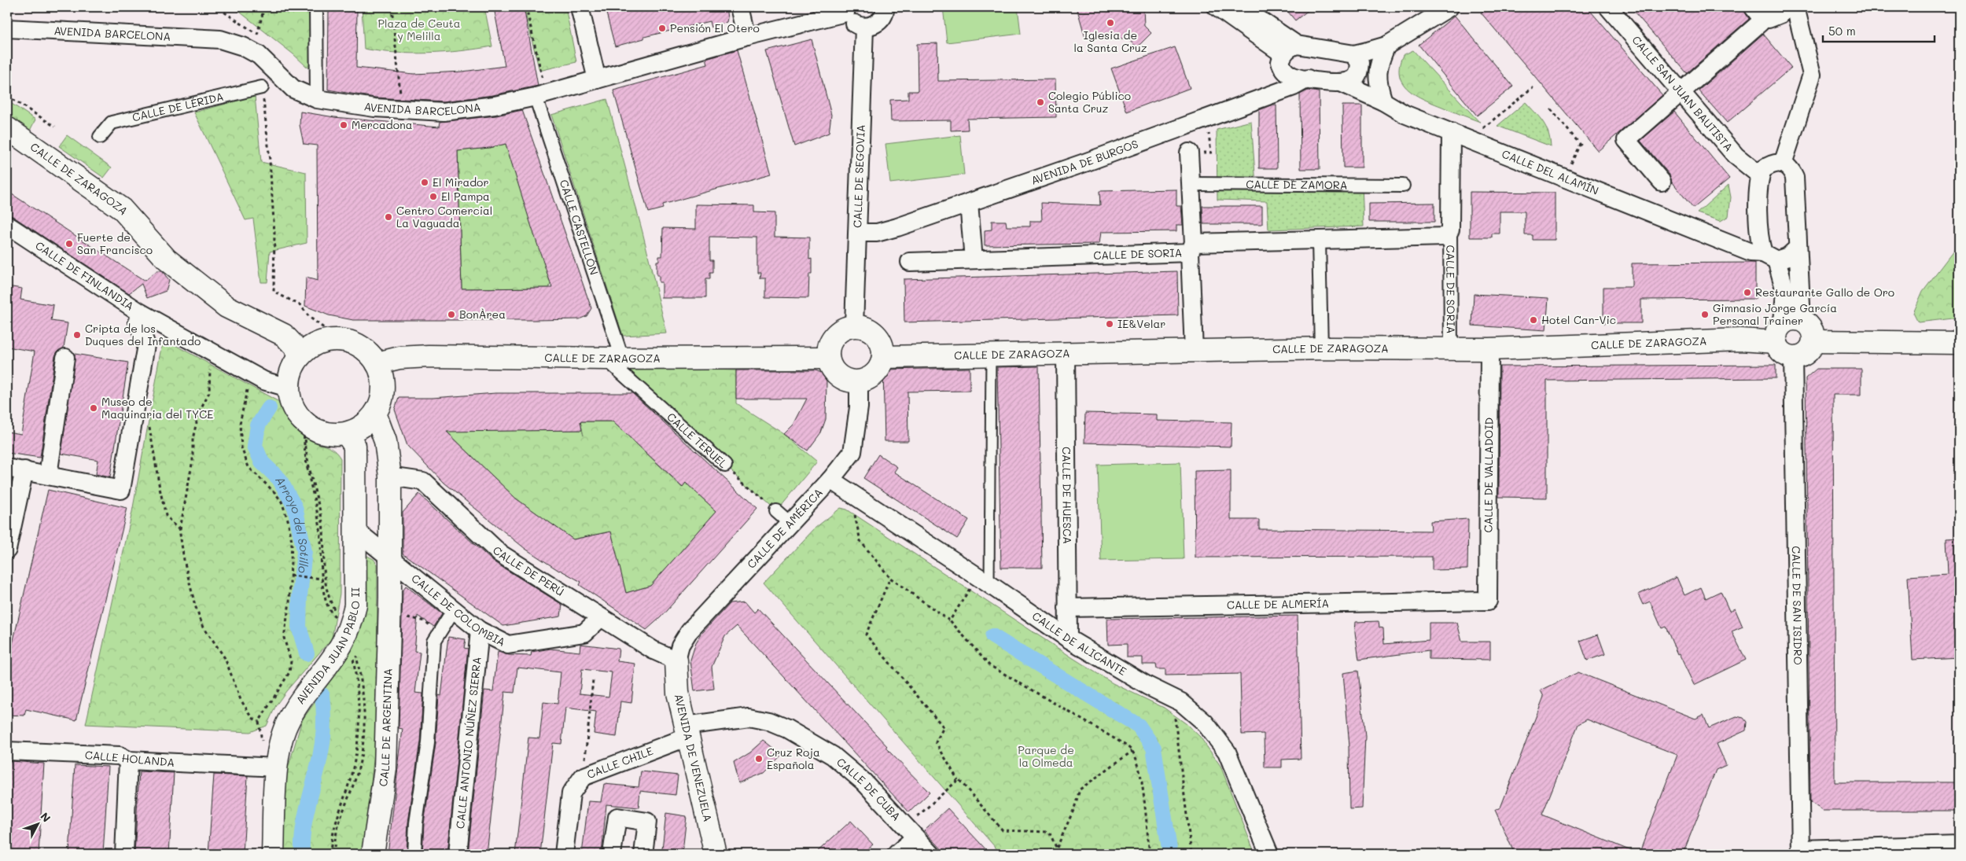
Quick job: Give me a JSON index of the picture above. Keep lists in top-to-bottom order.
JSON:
{
  "streets": {
    "street": [
      "AVENIDA BARCELONA",
      "CALLE SAN JUAN BAUTISTA",
      "CALLE DE LÉRIDA",
      "AVENIDA DE BURGOS",
      "CALLE DEL ALAMÍN",
      "CALLE DE SEGOVIA",
      "CALLE DE ZARAGOZA",
      "CALLE DE ZAMORA",
      "CALLE CASTELLÓN",
      "CALLE DE SORIA",
      "CALLE DE FINLANDIA",
      "CALLE TERUEL",
      "CALLE DE VALLADOID",
      "CALLE DE HUESCA",
      "CALLE DE AMÉRICA",
      "CALLE DE PERÚ",
      "CALLE DE ALMERÍA",
      "CALLE DE SAN ISIDRO",
      "CALLE DE COLOMBIA",
      "CALLE DE ALICANTE",
      "AVENIDA JUAN PABLO II",
      "CALLE DE ARGENTINA",
      "CALLE ANTONIO NÚÑEZ SIERRA",
      "AVENIDA DE VENEZUELA",
      "CALLE HOLANDA",
      "CALLE CHILE",
      "CALLE DE CUBA"
    ]
  },
  "crossings": [
    ["AVENIDA BARCELONA", "CALLE CASTELLÓN"],
    ["AVENIDA DE BURGOS", "CALLE DEL ALAMÍN"],
    ["AVENIDA DE BURGOS", "CALLE DE SEGOVIA"],
    ["CALLE DEL ALAMÍN", "CALLE DE SORIA"],
    ["CALLE DE SEGOVIA", "CALLE DE ZARAGOZA"],
    ["CALLE DE SEGOVIA", "CALLE DE AMÉRICA"],
    ["CALLE DE ZARAGOZA", "CALLE CASTELLÓN"],
    ["CALLE DE ZARAGOZA", "CALLE DE SORIA"],
    ["CALLE DE ZARAGOZA", "CALLE TERUEL"],
    ["CALLE DE ZARAGOZA", "CALLE DE VALLADOID"],
    ["CALLE DE ZARAGOZA", "CALLE DE HUESCA"],
    ["CALLE DE ZARAGOZA", "CALLE DE AMÉRICA"],
    ["CALLE DE ZARAGOZA", "CALLE DE SAN ISIDRO"],
    ["CALLE CASTELLÓN", "CALLE TERUEL"],
    ["CALLE DE VALLADOID", "CALLE DE ALMERÍA"],
    ["CALLE DE HUESCA", "CALLE DE ALMERÍA"],
    ["CALLE DE HUESCA", "CALLE DE ALICANTE"],
    ["CALLE DE AMÉRICA", "CALLE DE PERÚ"],
    ["CALLE DE AMÉRICA", "CALLE DE ALICANTE"],
    ["CALLE DE AMÉRICA", "AVENIDA DE VENEZUELA"],
    ["CALLE DE PERÚ", "CALLE DE COLOMBIA"],
    ["CALLE DE PERÚ", "CALLE DE ARGENTINA"],
    ["CALLE DE PERÚ", "AVENIDA DE VENEZUELA"],
    ["CALLE DE COLOMBIA", "AVENIDA JUAN PABLO II"],
    ["CALLE DE COLOMBIA", "CALLE DE ARGENTINA"],
    ["CALLE DE COLOMBIA", "CALLE ANTONIO NÚÑEZ SIERRA"],
    ["AVENIDA JUAN PABLO II", "CALLE HOLANDA"],
    ["AVENIDA DE VENEZUELA", "CALLE CHILE"],
    ["AVENIDA DE VENEZUELA", "CALLE DE CUBA"],
    ["CALLE CHILE", "CALLE DE CUBA"]
  ],
  "water": ["Arroyo del Sotillo"],
  "parks": ["Plaza de Ceuta y Melilla", "Parque de la Olmeda"],
  "places": [
    "Iglesia de la Santa Cruz",
    "Pensión El Otero",
    "Colegio Público Santa Cruz",
    "Mercadona",
    "El Mirador",
    "El Pampa",
    "Centro Comercial La Vaguada",
    "Fuerte de San Francisco",
    "Restaurante Gallo de Oro",
    "BonÀrea",
    "Gimnasio Jorge García Personal Trainer",
    "Hotel Can-Vic",
    "IE&Velar",
    "Cripta de los Duques del Infantado",
    "Museo de Maquinaria del TYCE",
    "Cruz Roja Española"
  ],
  "scale_bar": "50 m",
  "north": "top right"
}
